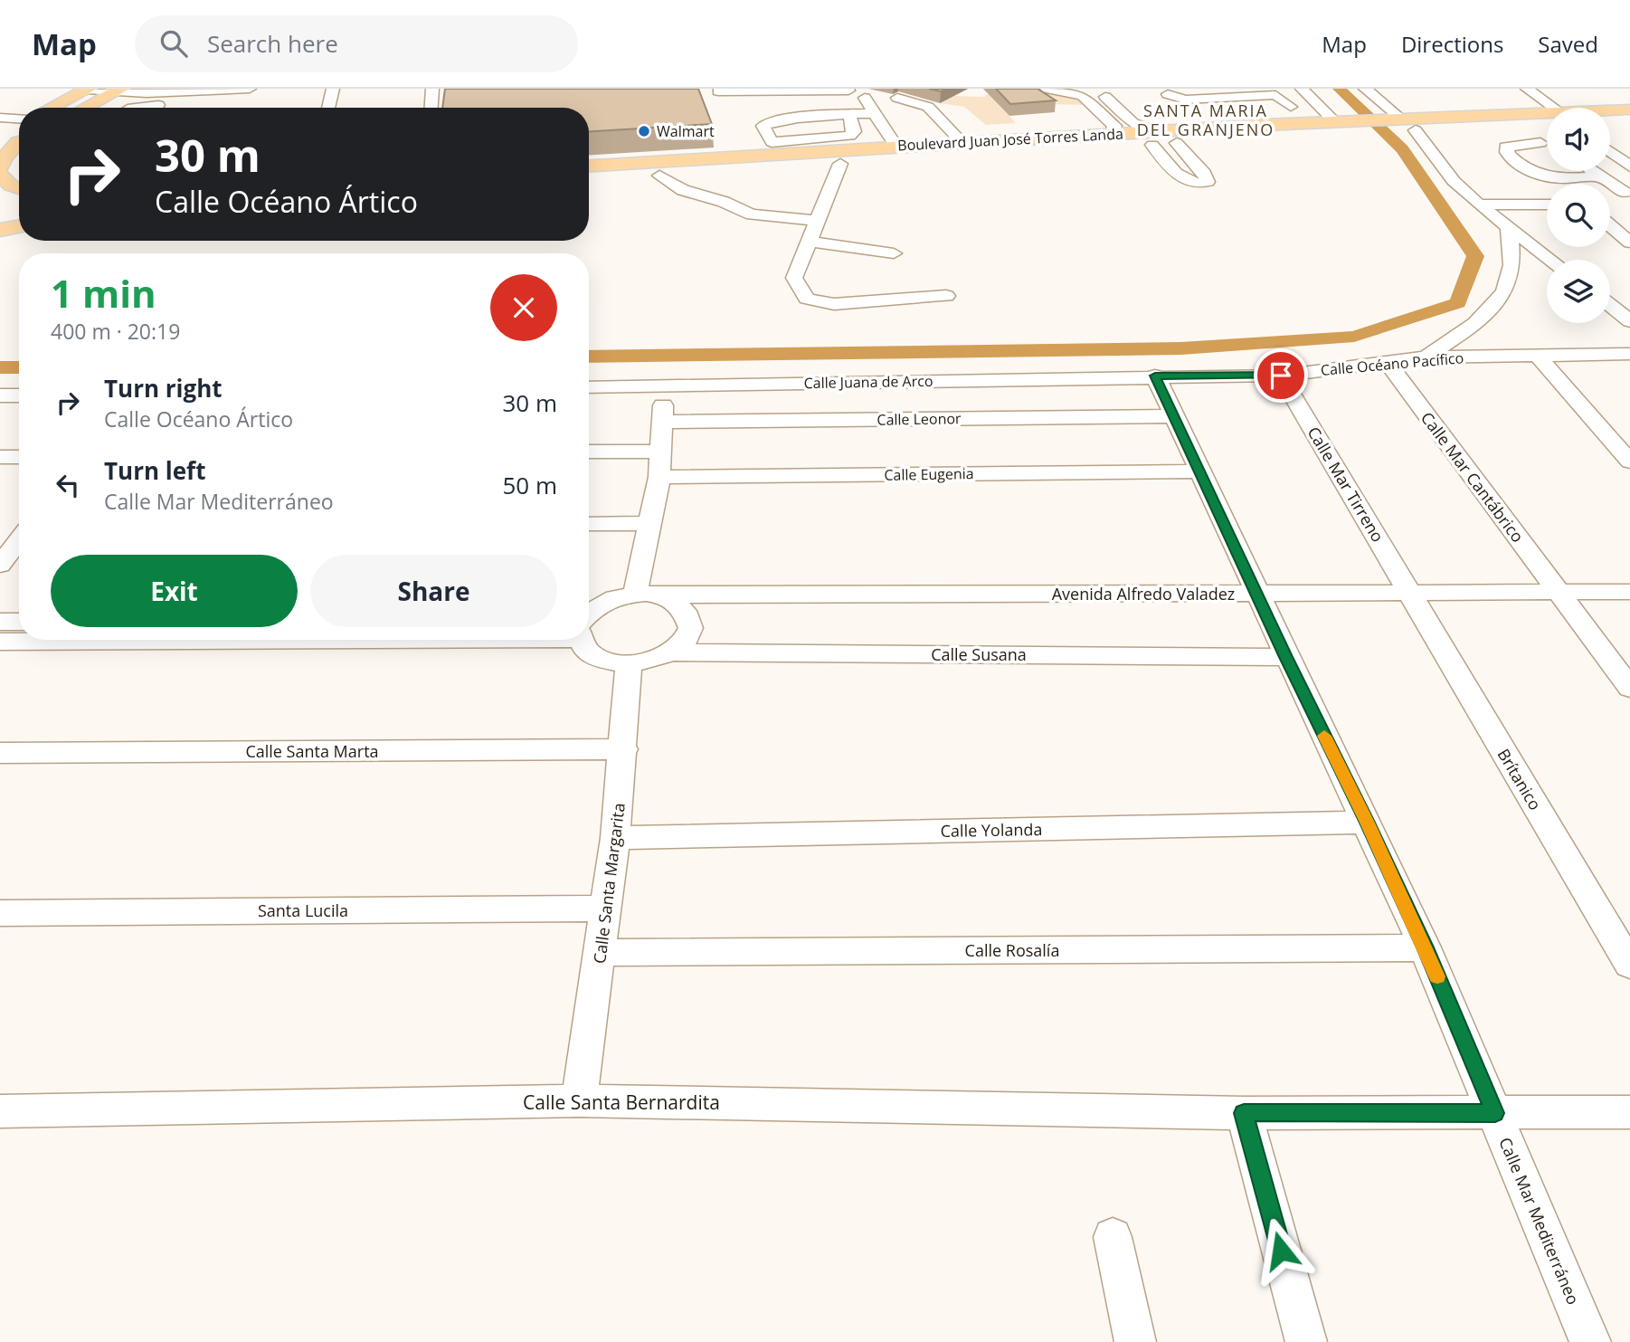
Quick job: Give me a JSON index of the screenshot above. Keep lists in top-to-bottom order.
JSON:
{
  "streets": {
    "main road": ["Boulevard Juan José Torres Landa"],
    "street": [
      "Calle Océano Pacífico",
      "Calle Juana de Arco",
      "Calle Leonor",
      "Calle Eugenia",
      "Calle Mar Cantábrico",
      "Calle Mar Tirreno",
      "Avenida Alfredo Valadez",
      "Calle Susana",
      "Calle Santa Marta",
      "Brítanico",
      "Calle Yolanda",
      "Calle Santa Margarita",
      "Santa Lucila",
      "Calle Rosalía",
      "Calle Santa Bernardita",
      "Calle Mar Mediterráneo"
    ]
  },
  "crossings": [
    ["Calle Océano Pacífico", "Calle Juana de Arco"],
    ["Calle Océano Pacífico", "Calle Mar Cantábrico"],
    ["Calle Océano Pacífico", "Calle Mar Tirreno"],
    ["Calle Océano Pacífico", "Calle Mar Mediterráneo"],
    ["Calle Juana de Arco", "Calle Mar Mediterráneo"],
    ["Calle Leonor", "Calle Mar Mediterráneo"],
    ["Calle Eugenia", "Calle Mar Mediterráneo"],
    ["Calle Mar Cantábrico", "Avenida Alfredo Valadez"],
    ["Calle Mar Tirreno", "Avenida Alfredo Valadez"],
    ["Calle Mar Tirreno", "Brítanico"],
    ["Avenida Alfredo Valadez", "Brítanico"],
    ["Avenida Alfredo Valadez", "Calle Mar Mediterráneo"],
    ["Calle Susana", "Calle Mar Mediterráneo"],
    ["Calle Santa Marta", "Calle Santa Margarita"],
    ["Calle Yolanda", "Calle Santa Margarita"],
    ["Calle Yolanda", "Calle Mar Mediterráneo"],
    ["Calle Santa Margarita", "Santa Lucila"],
    ["Calle Santa Margarita", "Calle Rosalía"],
    ["Calle Santa Margarita", "Calle Santa Bernardita"],
    ["Calle Rosalía", "Calle Mar Mediterráneo"],
    ["Calle Santa Bernardita", "Calle Mar Mediterráneo"]
  ],
  "districts": ["SANTA MARIA DEL GRANJENO"],
  "places": ["Walmart"],
  "page": {
    "header": "Map",
    "search": "Search here",
    "nav": ["Map", "Directions", "Saved"],
    "turn": ["30 m", "Calle Océano Ártico"],
    "heading": ["1 min", "400 m · 20:19"],
    "list": [
      {
        "name": "Turn right",
        "note": "Calle Océano Ártico",
        "value": "30 m"
      },
      {
        "name": "Turn left",
        "note": "Calle Mar Mediterráneo",
        "value": "50 m"
      }
    ],
    "buttons": ["Exit", "Share"]
  }
}
